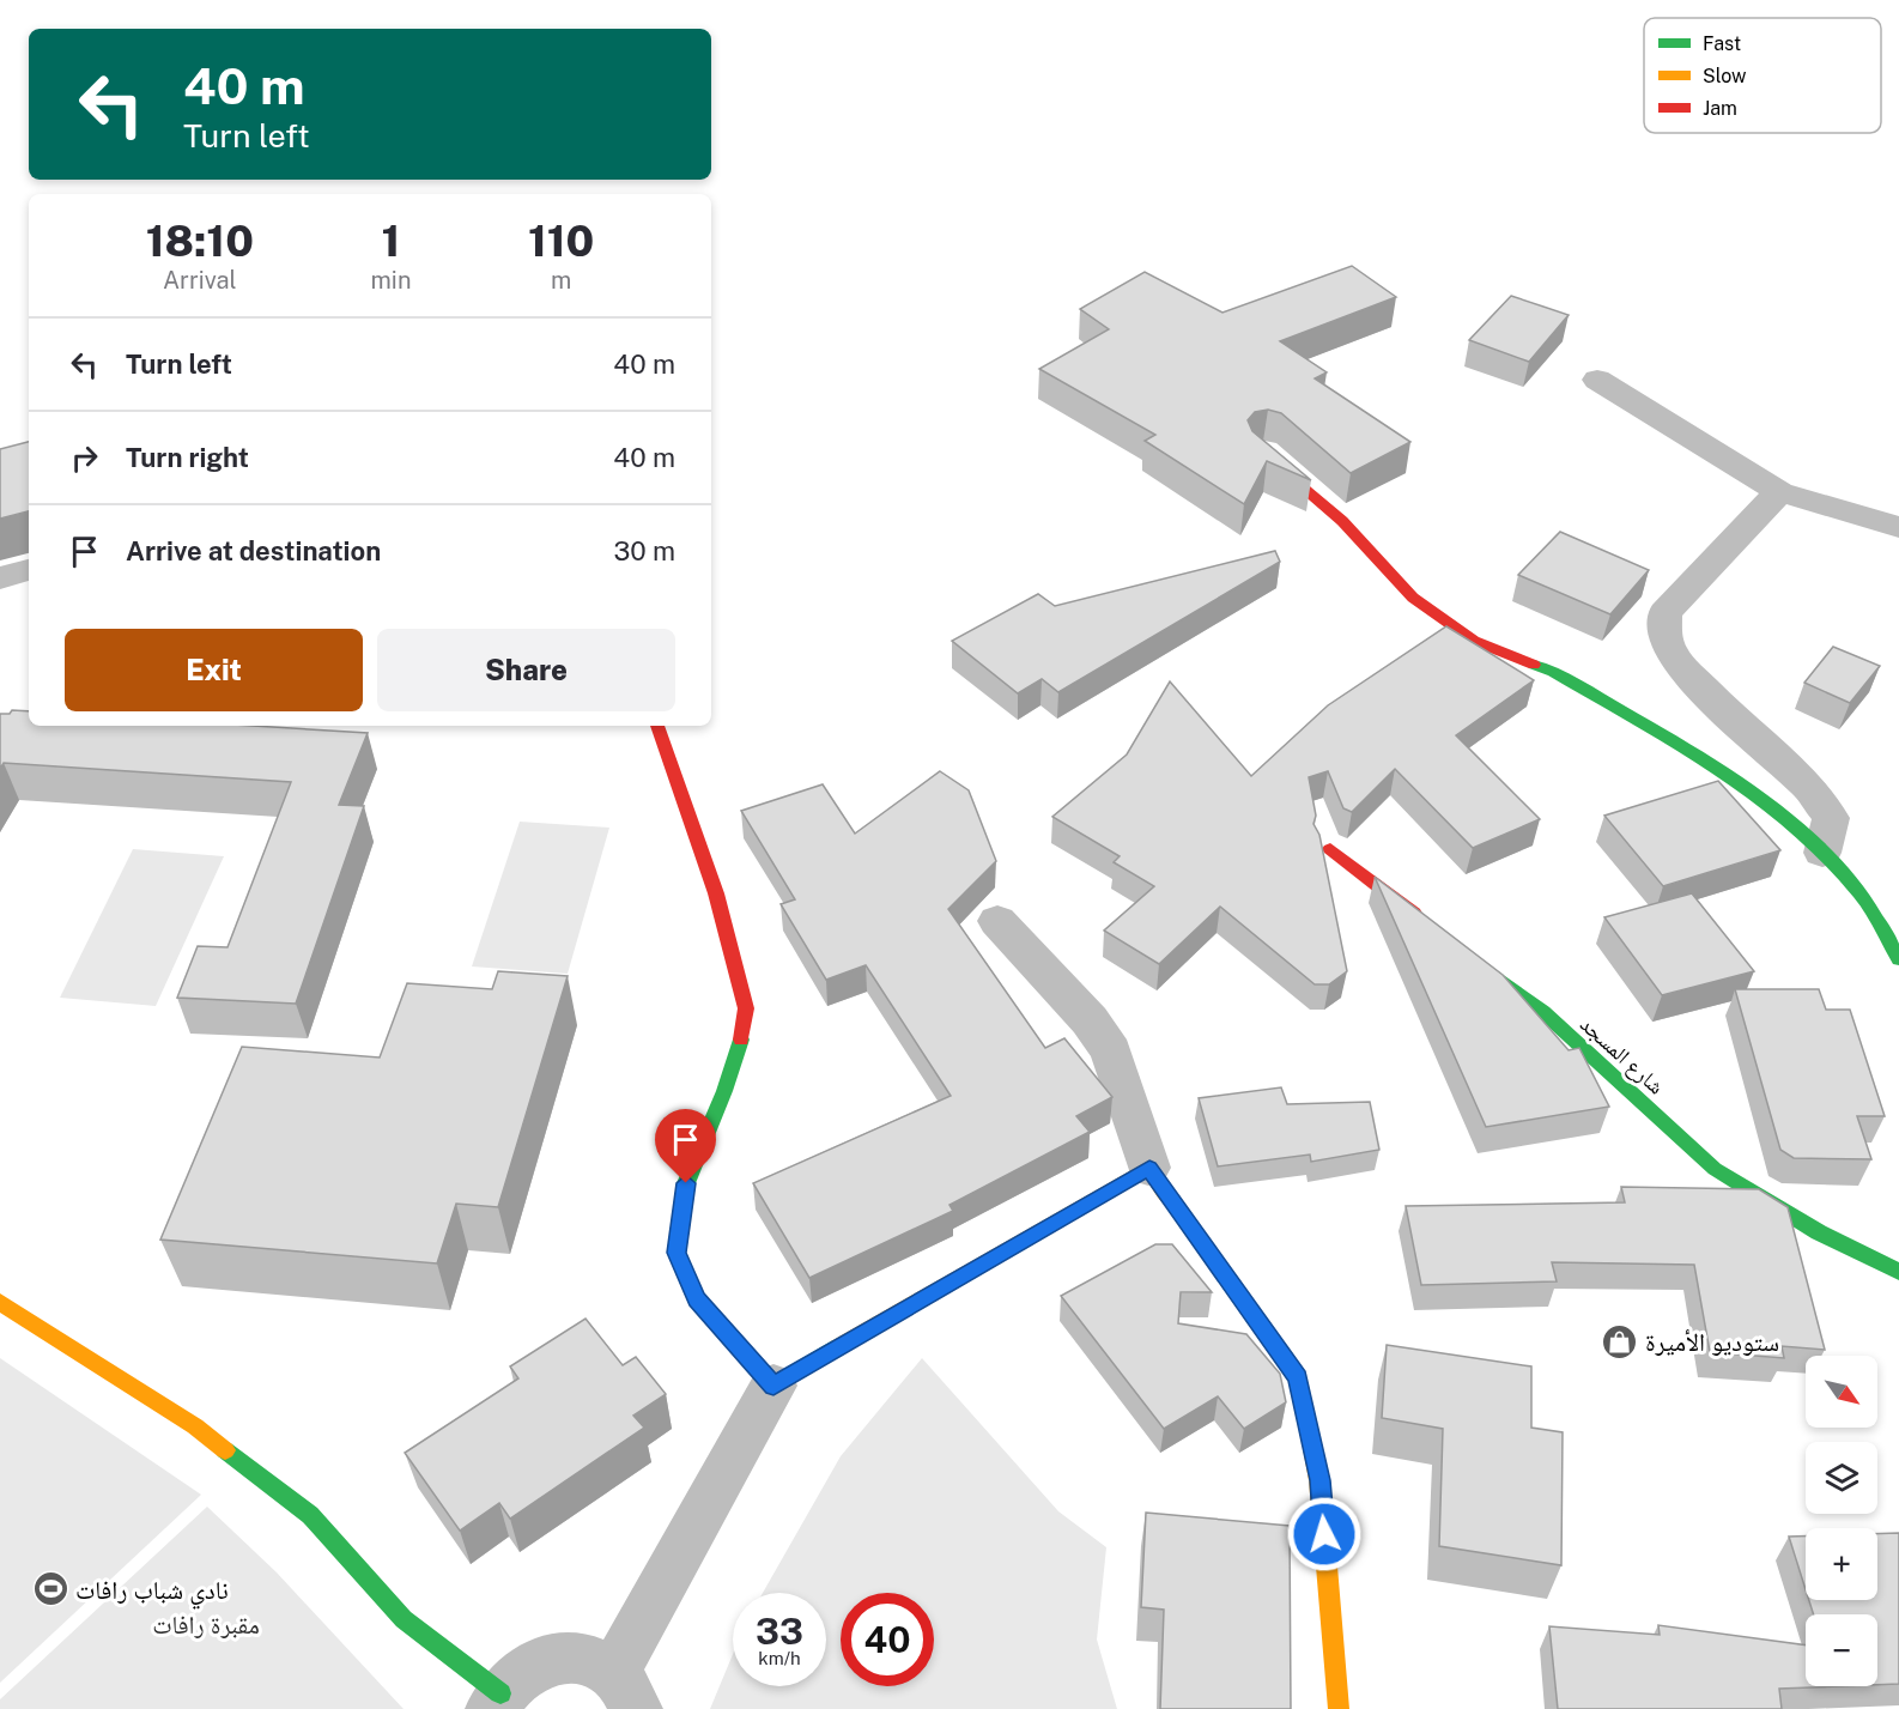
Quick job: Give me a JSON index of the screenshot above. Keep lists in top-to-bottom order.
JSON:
{
  "streets": {
    "street": ["شارع المسجد"]
  },
  "parks": ["مقبرة رافات"],
  "places": {
    "shop": ["ستوديو الأميرة"],
    "sports": ["نادي شباب رافات"]
  },
  "legend": ["Fast", "Slow", "Jam"],
  "north": "bottom right",
  "page": {
    "turn": ["40 m", "Turn left"],
    "eta": [
      "18:10",
      "Arrival",
      "1",
      "min",
      "110",
      "m"
    ],
    "list": [
      {
        "name": "Turn left",
        "value": "40 m"
      },
      {
        "name": "Turn right",
        "value": "40 m"
      },
      {
        "name": "Arrive at destination",
        "value": "30 m"
      }
    ],
    "buttons": ["Exit", "Share"],
    "map_buttons": ["+", "−"],
    "speed": "33 km/h",
    "limit": "40"
  }
}
